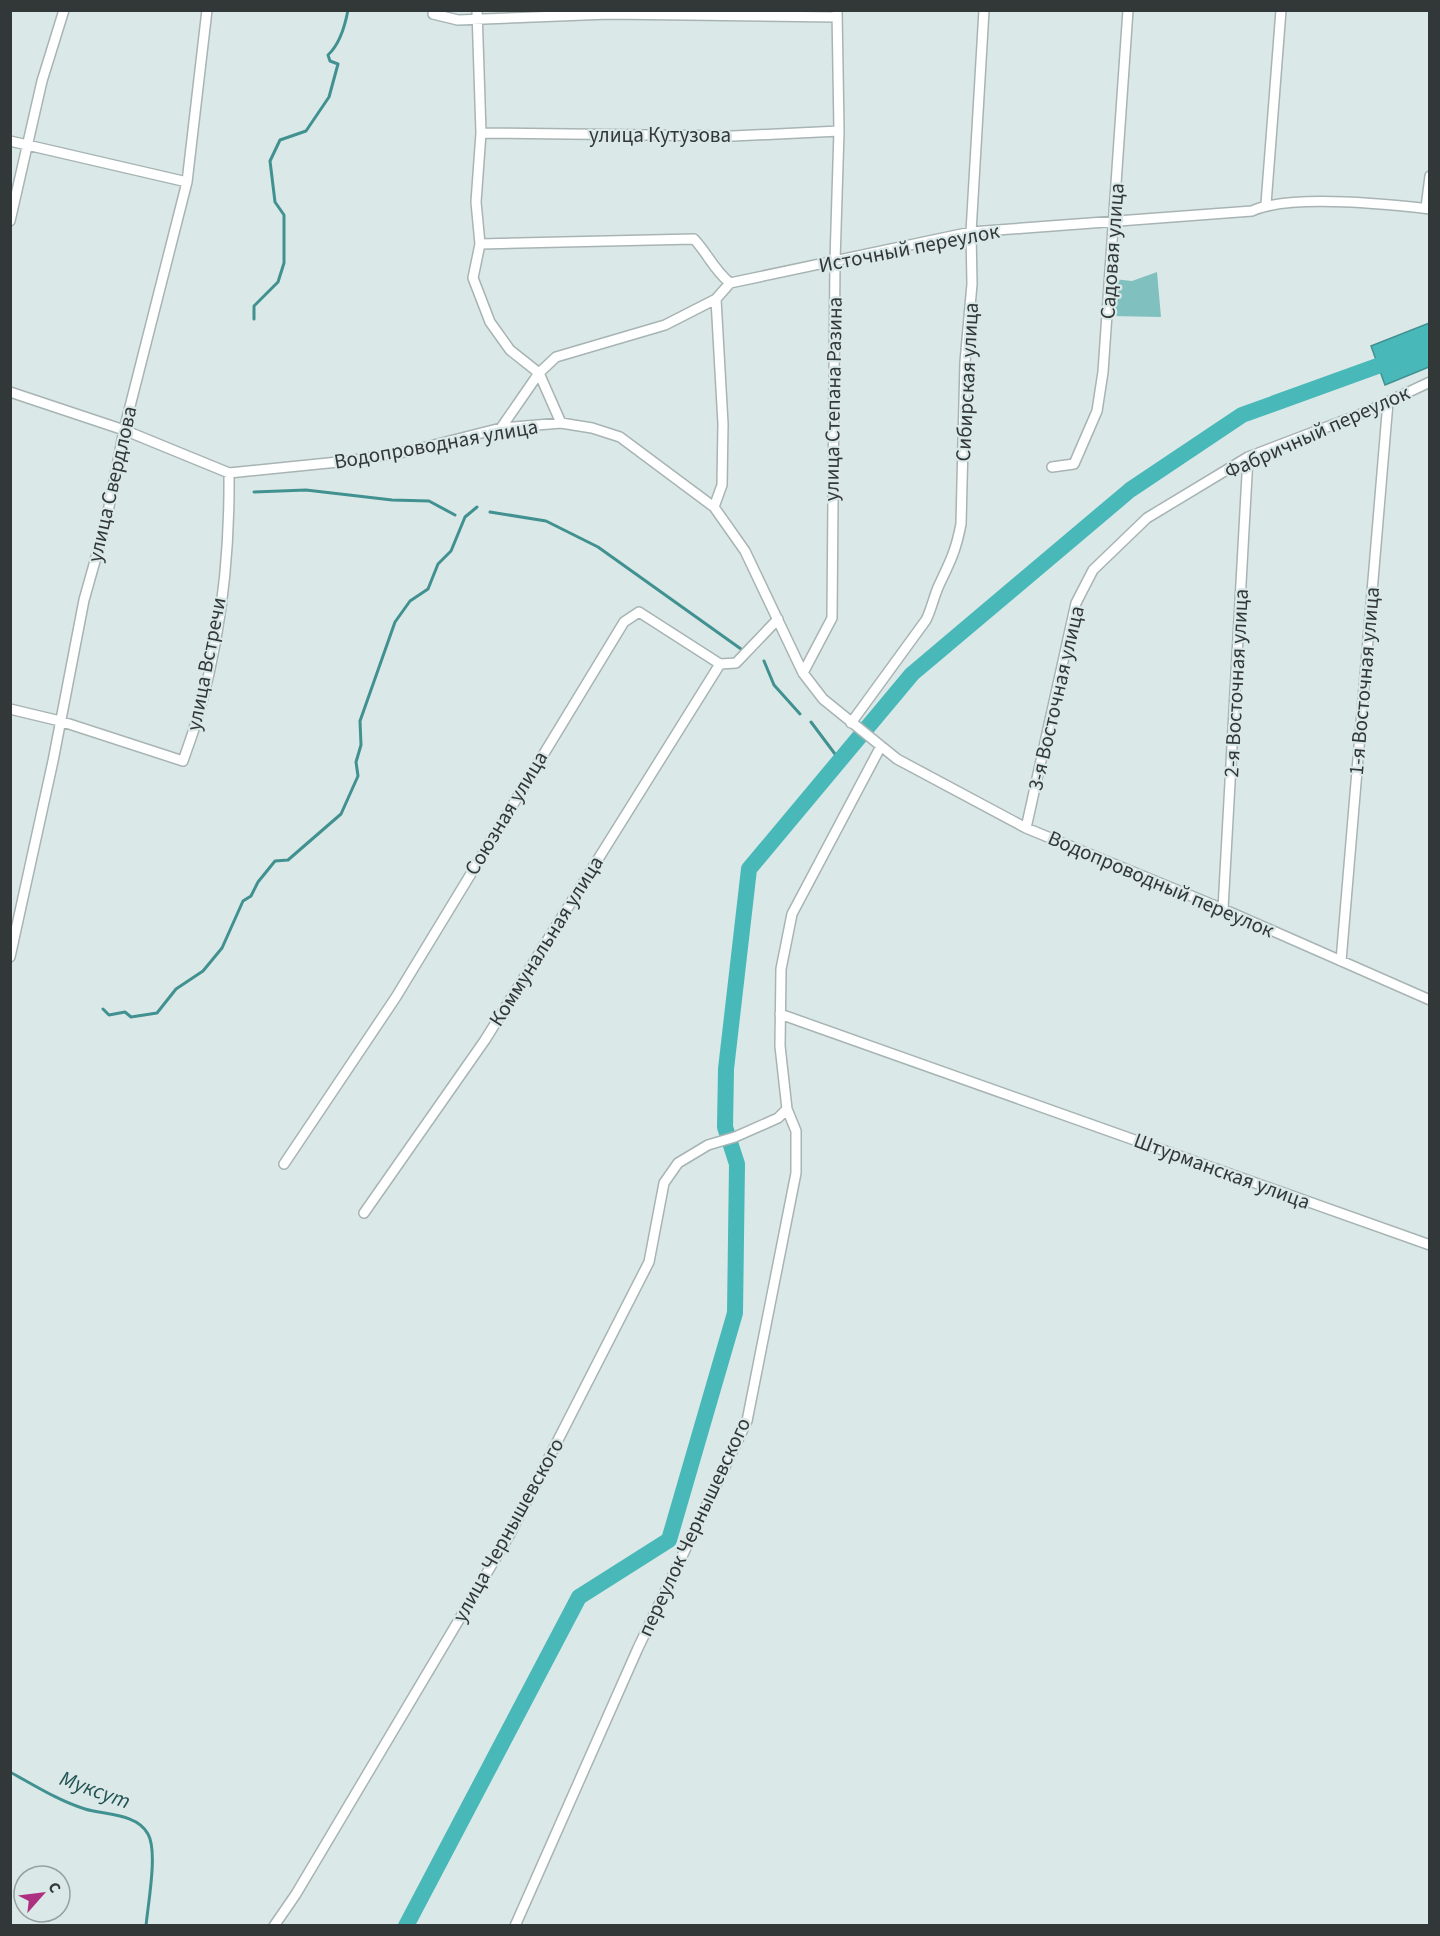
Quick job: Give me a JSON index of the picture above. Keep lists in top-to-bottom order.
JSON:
{
  "streets": {
    "street": [
      "улица Кутузова",
      "Источный переулок",
      "Садовая улица",
      "Сибирская улица",
      "улица Степана Разина",
      "Фабричный переулок",
      "Водопроводная улица",
      "улица Свердлова",
      "улица Встречи",
      "1-я Восточная улица",
      "2-я Восточная улица",
      "3-я Восточная улица",
      "Союзная улица",
      "Водопроводный переулок",
      "Коммунальная улица",
      "Штурманская улица",
      "переулок Чернышевского",
      "улица Чернышевского"
    ]
  },
  "crossings": [
    ["улица Кутузова", "улица Степана Разина"],
    ["Источный переулок", "Садовая улица"],
    ["Источный переулок", "Сибирская улица"],
    ["Источный переулок", "улица Степана Разина"],
    ["Сибирская улица", "Водопроводная улица"],
    ["улица Степана Разина", "Водопроводная улица"],
    ["Фабричный переулок", "1-я Восточная улица"],
    ["Фабричный переулок", "2-я Восточная улица"],
    ["Фабричный переулок", "3-я Восточная улица"],
    ["Водопроводная улица", "улица Свердлова"],
    ["Водопроводная улица", "улица Встречи"],
    ["Водопроводная улица", "Водопроводный переулок"],
    ["Водопроводная улица", "переулок Чернышевского"],
    ["улица Свердлова", "улица Встречи"],
    ["1-я Восточная улица", "Водопроводный переулок"],
    ["2-я Восточная улица", "Водопроводный переулок"],
    ["3-я Восточная улица", "Водопроводный переулок"],
    ["Союзная улица", "Коммунальная улица"],
    ["Штурманская улица", "переулок Чернышевского"],
    ["переулок Чернышевского", "улица Чернышевского"]
  ],
  "water": ["Муксут"],
  "north": "top right"
}
